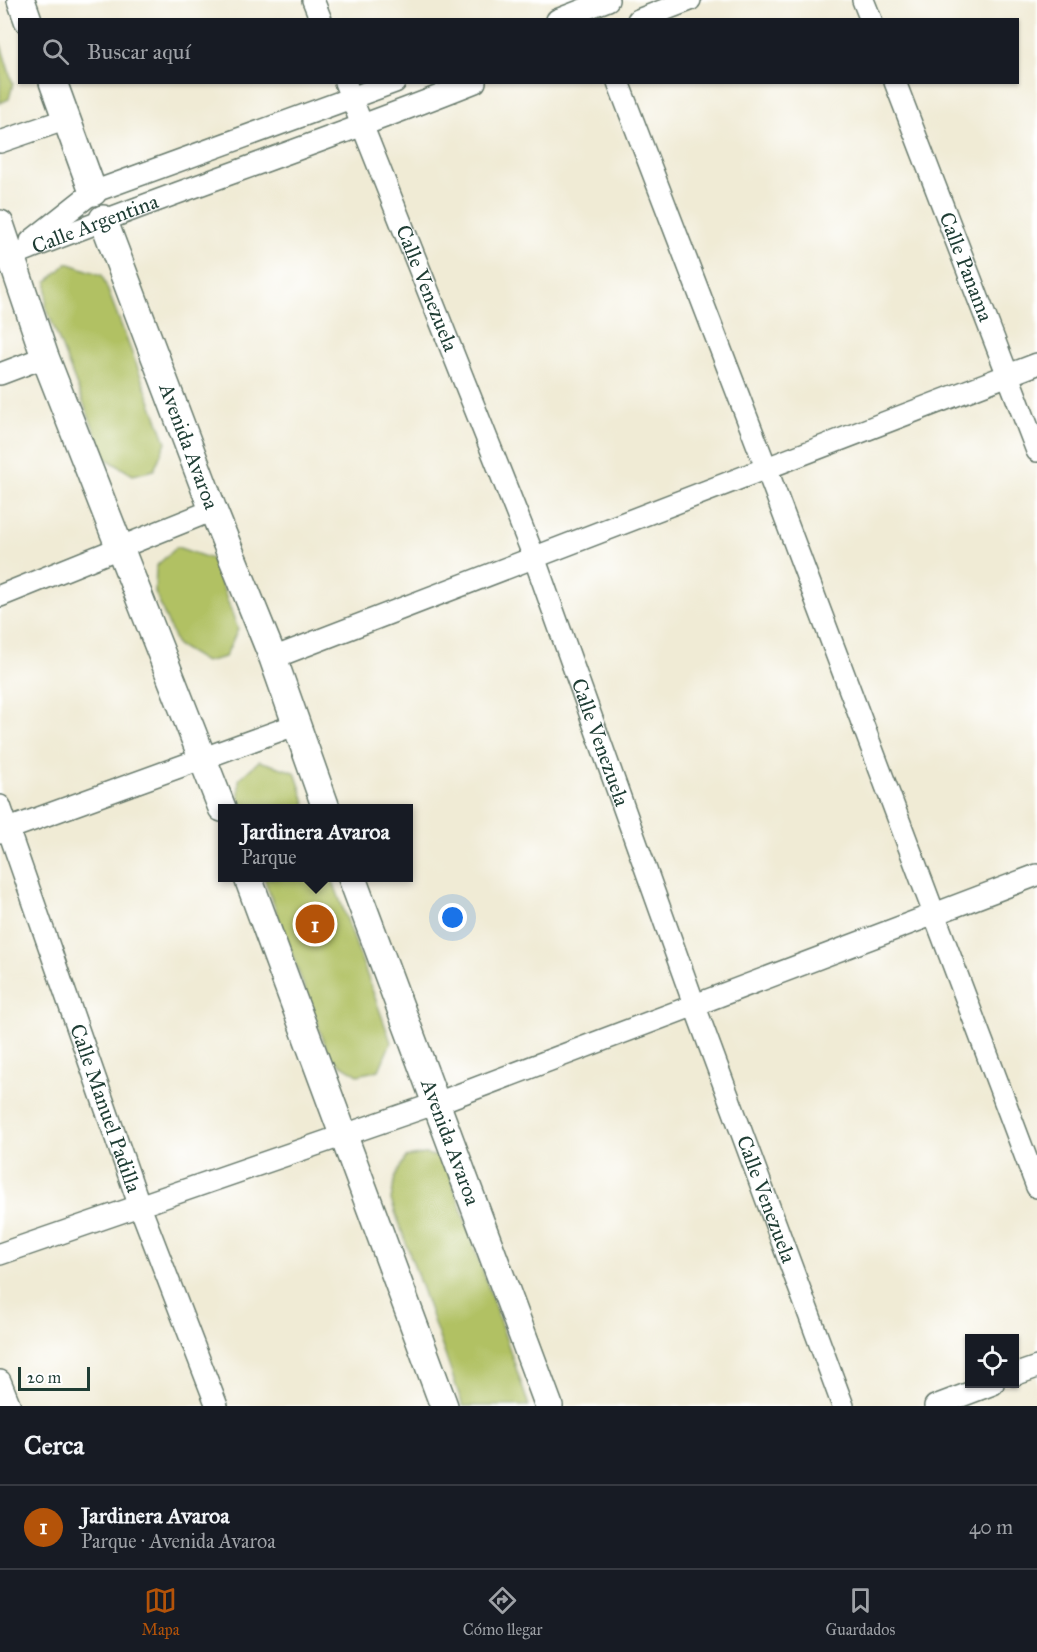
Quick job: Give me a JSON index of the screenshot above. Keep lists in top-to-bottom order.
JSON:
{
  "streets": {
    "street": [
      "Calle Argentina",
      "Calle Panama",
      "Calle Venezuela",
      "Avenida Avaroa",
      "Calle Manuel Padilla"
    ]
  },
  "crossings": [
    ["Calle Argentina", "Calle Venezuela"],
    ["Calle Argentina", "Avenida Avaroa"]
  ],
  "scale_bar": "20 m",
  "page": {
    "search": "Buscar aquí",
    "popup": ["Jardinera Avaroa", "Parque"],
    "pins": "1",
    "scale": "20 m",
    "heading": "Cerca",
    "list": [
      {
        "mark": "1",
        "name": "Jardinera Avaroa",
        "note": "Parque · Avenida Avaroa",
        "value": "40 m"
      }
    ],
    "nav": ["Mapa", "Cómo llegar", "Guardados"]
  }
}
